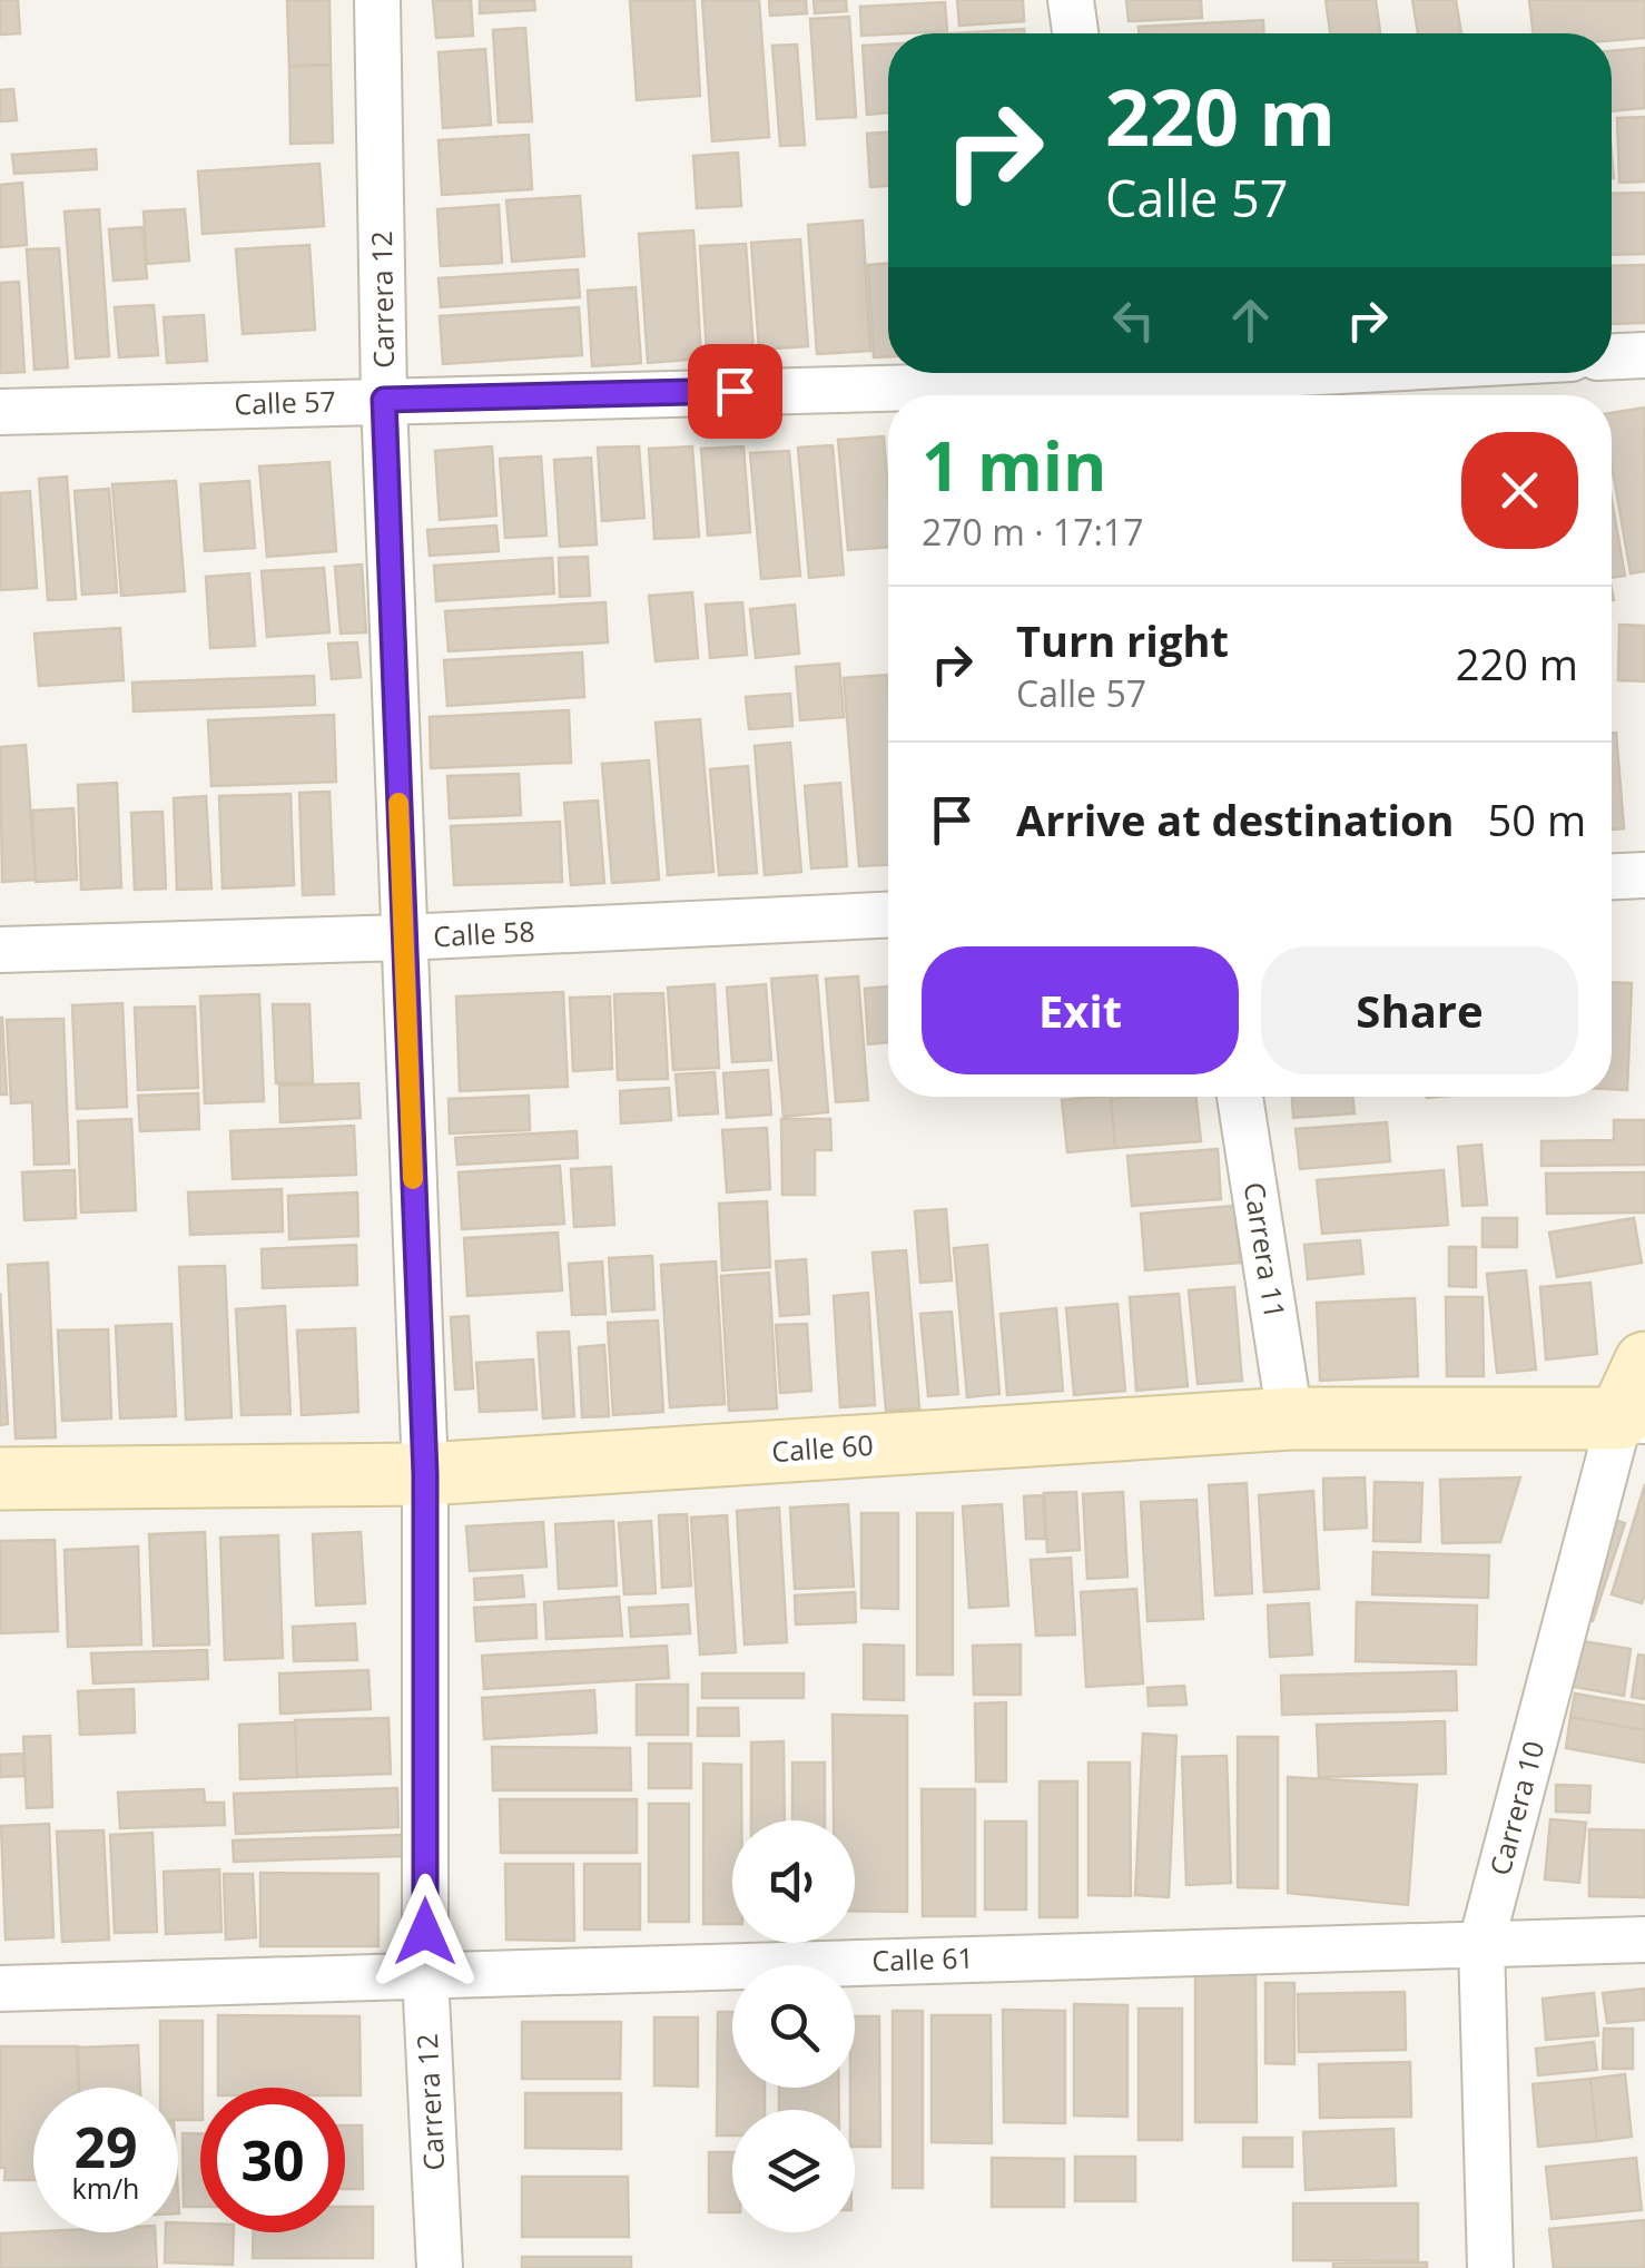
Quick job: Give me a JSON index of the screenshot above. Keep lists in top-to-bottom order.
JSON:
{
  "streets": {
    "street": [
      "Carrera 12",
      "Calle 57",
      "Calle 58",
      "Carrera 11",
      "Calle 60",
      "Carrera 10",
      "Calle 61"
    ]
  },
  "crossings": [
    ["Carrera 12", "Calle 57"],
    ["Carrera 12", "Calle 58"],
    ["Carrera 12", "Calle 60"],
    ["Carrera 12", "Calle 61"],
    ["Carrera 11", "Calle 60"],
    ["Calle 60", "Carrera 10"],
    ["Carrera 10", "Calle 61"]
  ],
  "page": {
    "turn": ["220 m", "Calle 57"],
    "heading": ["1 min", "270 m · 17:17"],
    "list": [
      {
        "name": "Turn right",
        "note": "Calle 57",
        "value": "220 m"
      },
      {
        "name": "Arrive at destination",
        "value": "50 m"
      }
    ],
    "buttons": ["Exit", "Share"],
    "speed": "29 km/h",
    "limit": "30"
  }
}
